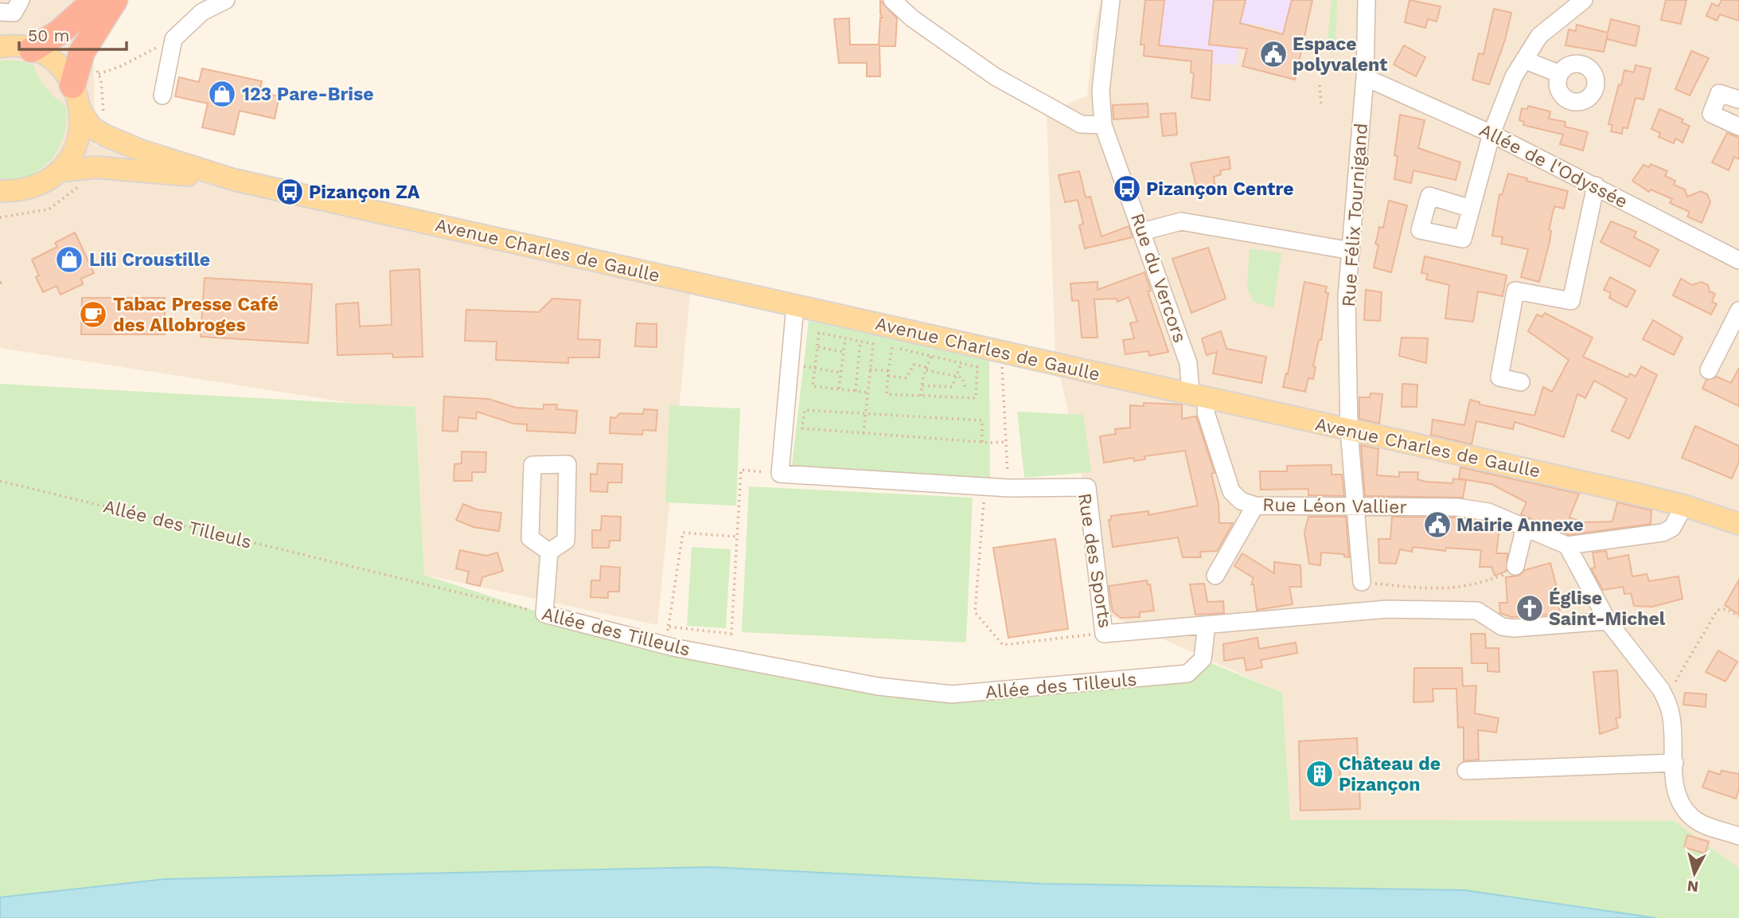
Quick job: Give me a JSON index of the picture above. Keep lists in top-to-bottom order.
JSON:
{
  "streets": {
    "main road": ["Avenue Charles de Gaulle"],
    "street": [
      "Allée de l'Odyssée",
      "Rue Félix Tournigand",
      "Rue du Vercors",
      "Rue Léon Vallier",
      "Allée des Tilleuls",
      "Rue des Sports"
    ]
  },
  "crossings": [
    ["Allée de l'Odyssée", "Rue Félix Tournigand"],
    ["Rue Félix Tournigand", "Avenue Charles de Gaulle"],
    ["Rue Félix Tournigand", "Rue Léon Vallier"],
    ["Avenue Charles de Gaulle", "Rue du Vercors"],
    ["Avenue Charles de Gaulle", "Rue Léon Vallier"],
    ["Rue du Vercors", "Rue Léon Vallier"],
    ["Allée des Tilleuls", "Rue des Sports"]
  ],
  "places": {
    "public building": ["Espace polyvalent", "Mairie Annexe"],
    "shop": ["123 Pare-Brise", "Lili Croustille"],
    "bus stop": ["Pizançon Centre", "Pizançon ZA"],
    "cafe": ["Tabac Presse Café des Allobroges"],
    "church": ["Église Saint-Michel"],
    "building": ["Château de Pizançon"]
  },
  "scale_bar": "50 m",
  "north": "bottom"
}
